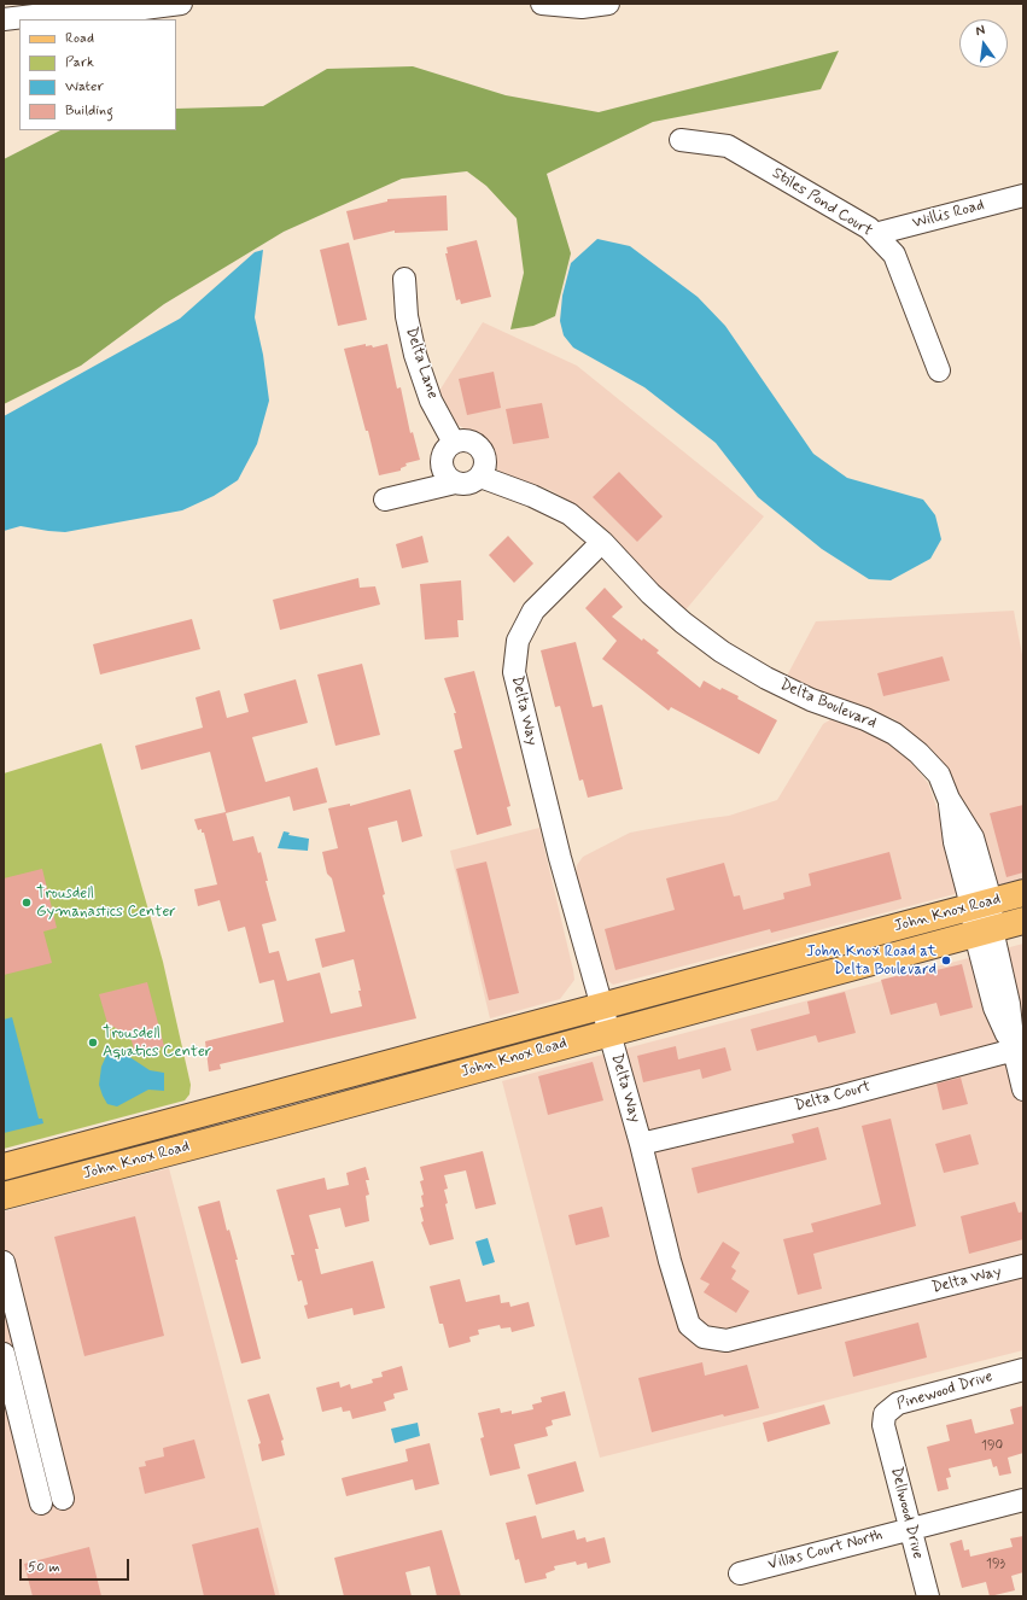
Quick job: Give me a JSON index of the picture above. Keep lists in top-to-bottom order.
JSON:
{
  "streets": {
    "main road": ["John Knox Road"],
    "street": [
      "Stiles Pond Court",
      "Willis Road",
      "Delta Lane",
      "Delta Boulevard",
      "Delta Way",
      "Delta Court",
      "Pinewood Drive",
      "Dellwood Drive",
      "Villas Court North"
    ]
  },
  "crossings": [
    ["Stiles Pond Court", "Willis Road"],
    ["Delta Lane", "Delta Boulevard"],
    ["Delta Boulevard", "Delta Way"],
    ["Delta Boulevard", "John Knox Road"],
    ["Delta Boulevard", "Delta Court"],
    ["Delta Way", "John Knox Road"],
    ["Delta Way", "Delta Court"],
    ["Pinewood Drive", "Dellwood Drive"],
    ["Dellwood Drive", "Villas Court North"]
  ],
  "places": ["Trousdell Gymanastics Center", "John Knox Road at Delta Boulevard", "Trousdell Aquatics Center"],
  "house_numbers": ["190", "193"],
  "legend": [
    "Road",
    "Park",
    "Water",
    "Building"
  ],
  "scale_bar": "50 m",
  "north": "top"
}
